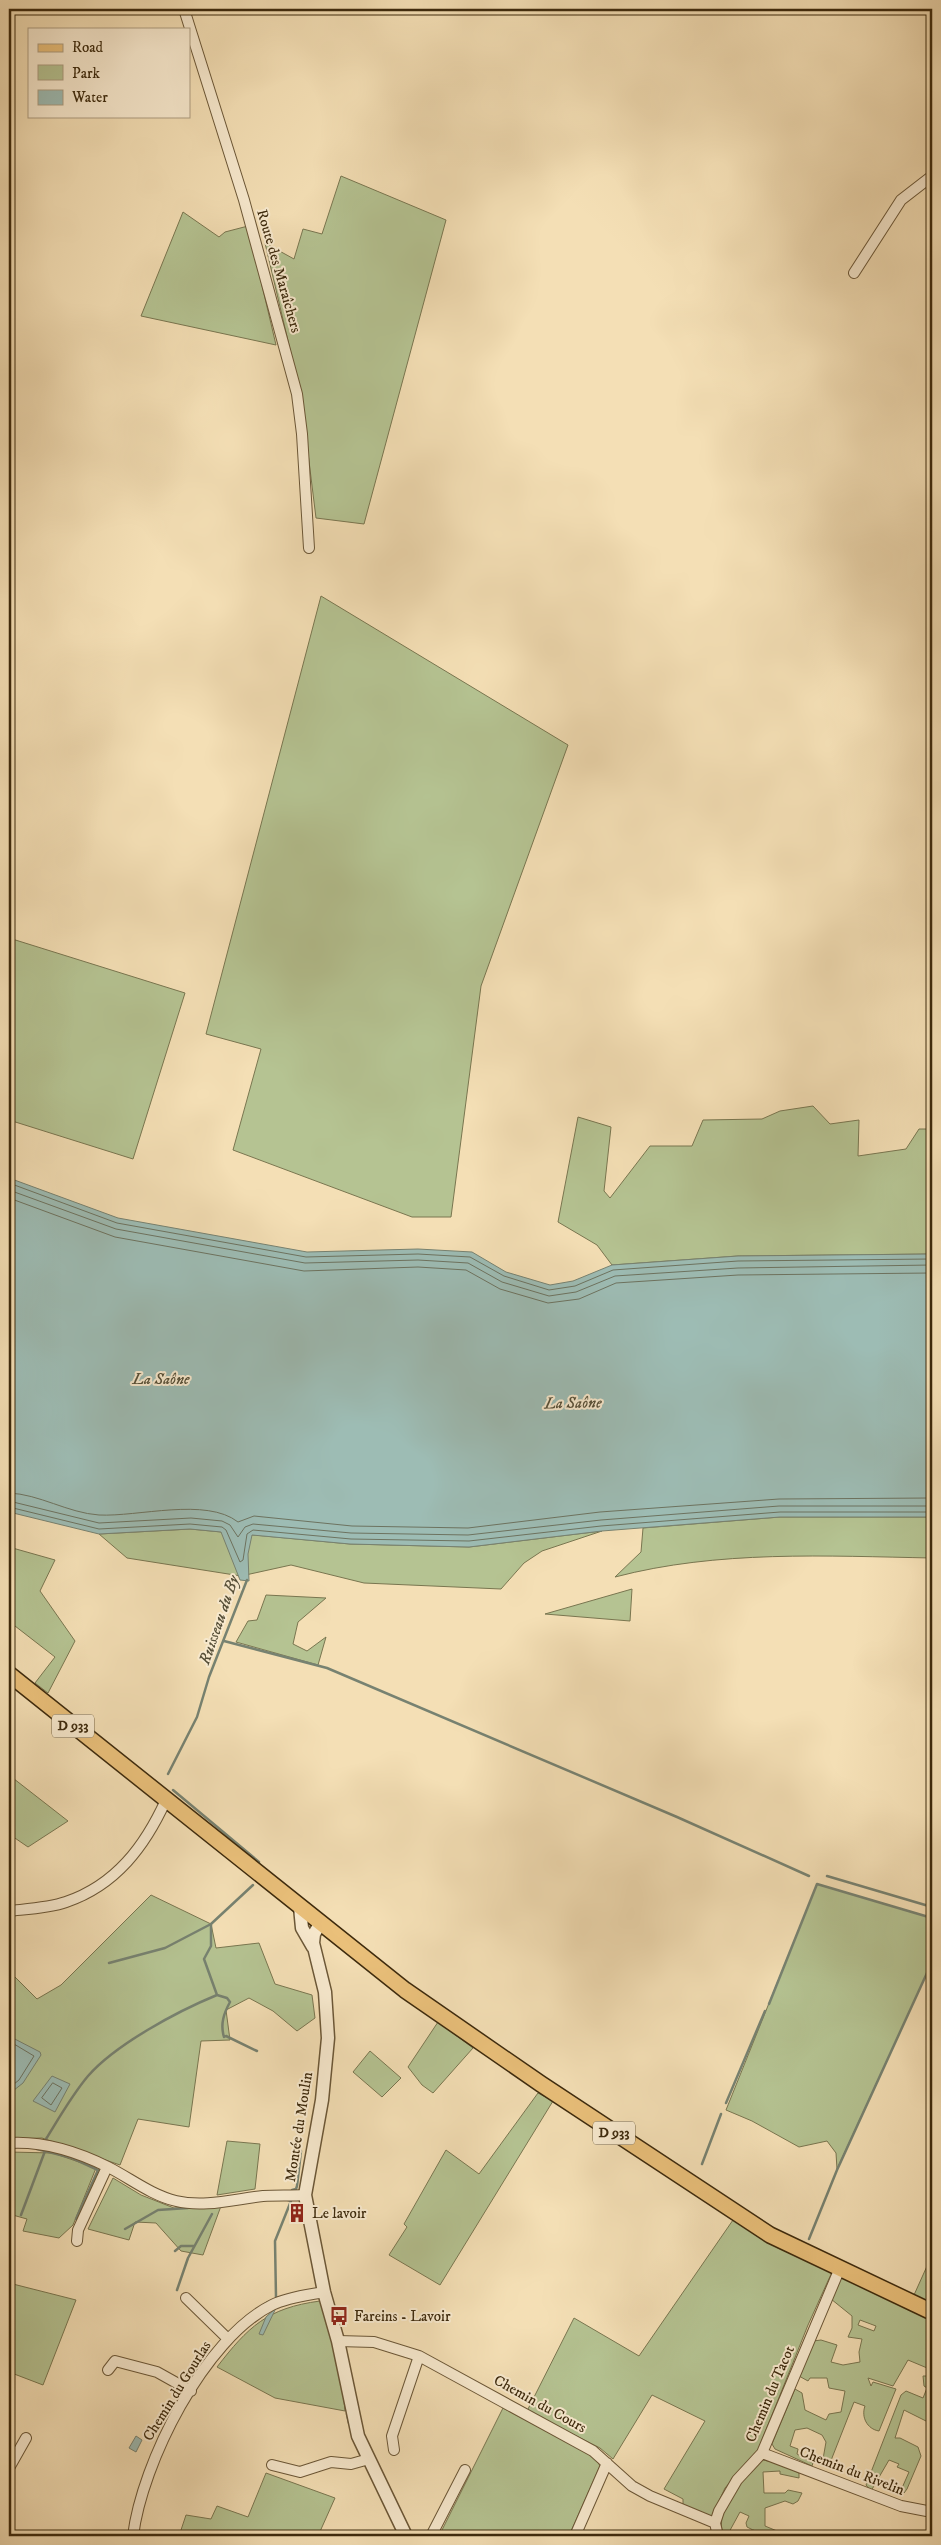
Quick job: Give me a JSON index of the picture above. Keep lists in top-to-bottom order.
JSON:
{
  "streets": {
    "main road": ["D 933"],
    "street": [
      "Route des Maraîchers",
      "Montée du Moulin",
      "Chemin du Gourlas",
      "Chemin du Tacot",
      "Chemin du Cours",
      "Chemin du Rivelin"
    ]
  },
  "crossings": [
    ["D 933", "Montée du Moulin"],
    ["D 933", "Chemin du Tacot"],
    ["Montée du Moulin", "Chemin du Gourlas"],
    ["Montée du Moulin", "Chemin du Cours"],
    ["Chemin du Tacot", "Chemin du Cours"],
    ["Chemin du Tacot", "Chemin du Rivelin"]
  ],
  "water": ["La Saône", "Ruisseau du By"],
  "places": {
    "building": ["Le lavoir"],
    "bus stop": ["Fareins - Lavoir"]
  },
  "legend": ["Road", "Park", "Water"]
}
